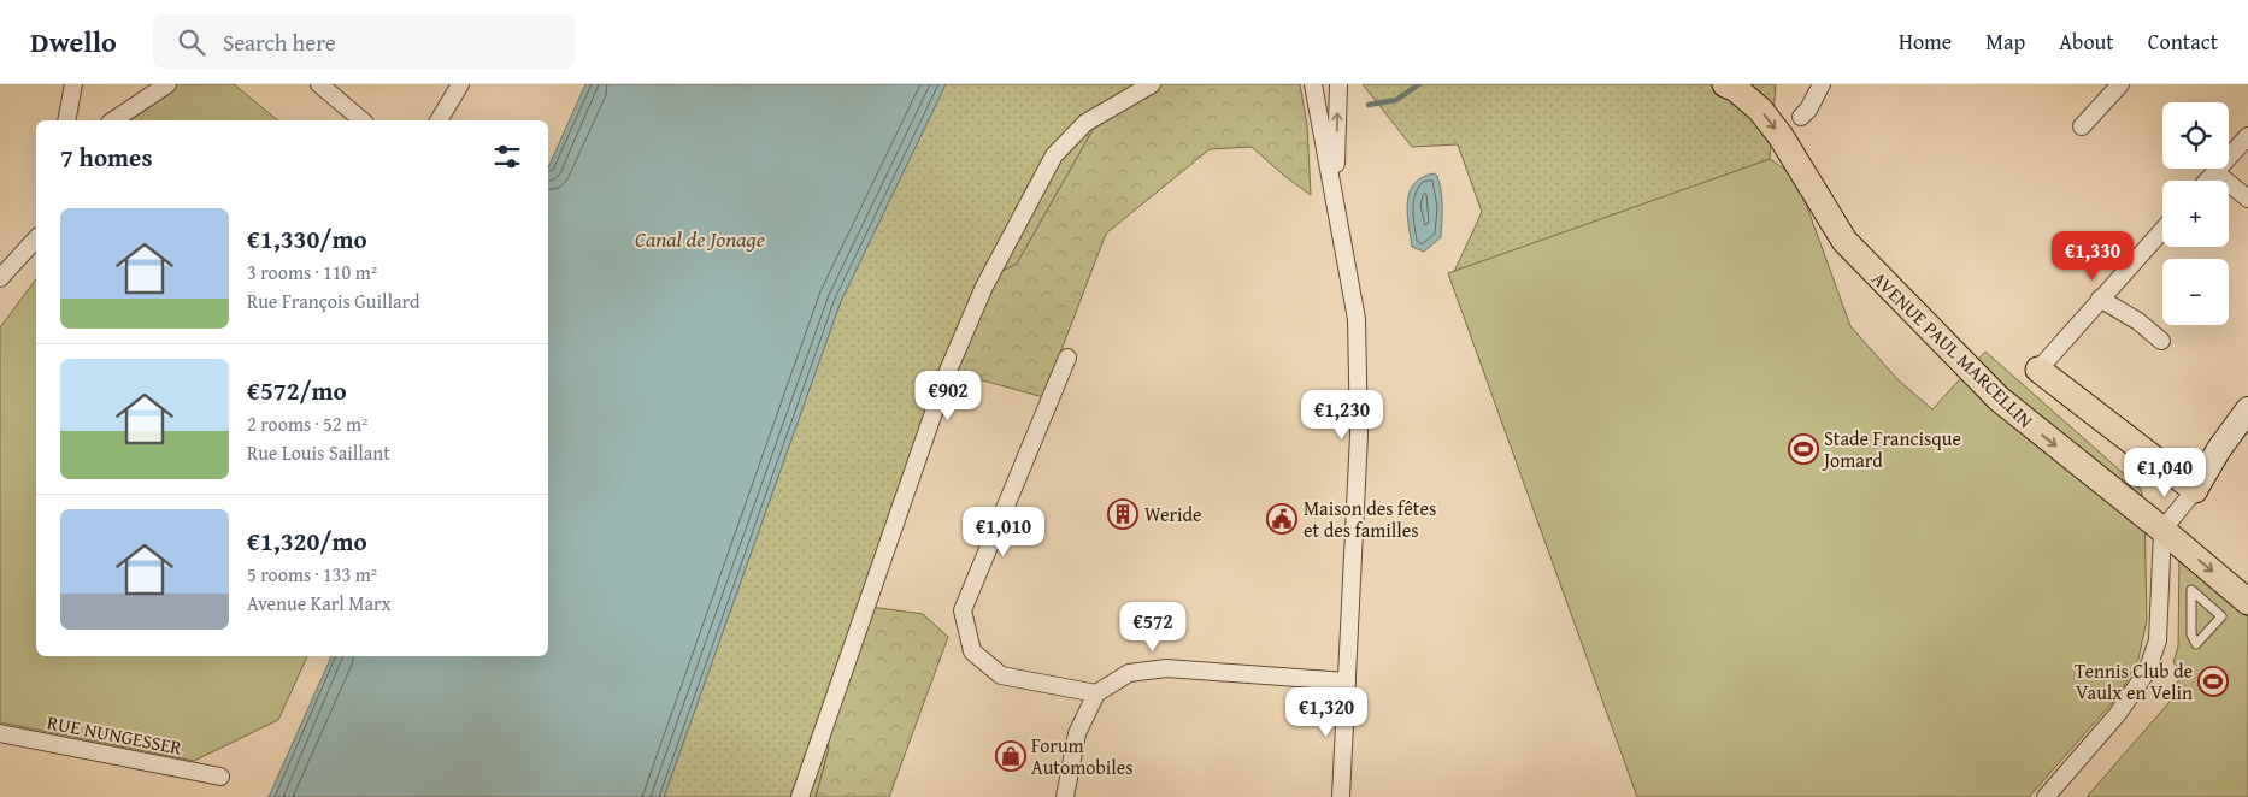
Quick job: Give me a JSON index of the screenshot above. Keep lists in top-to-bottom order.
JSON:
{
  "streets": {
    "main road": ["AVENUE PAUL MARCELLIN"],
    "street": ["RUE NUNGESSER"]
  },
  "one_way": ["AVENUE PAUL MARCELLIN"],
  "water": ["Canal de Jonage"],
  "places": {
    "sports": ["Stade Francisque Jomard", "Tennis Club de Vaulx en Velin"],
    "building": ["Weride"],
    "public building": ["Maison des fêtes et des familles"],
    "shop": ["Forum Automobiles"]
  },
  "page": {
    "header": "Dwello",
    "search": "Search here",
    "nav": [
      "Home",
      "Map",
      "About",
      "Contact"
    ],
    "map_buttons": ["+", "−"],
    "heading": "7 homes",
    "list": [
      {
        "name": "€1,330/mo",
        "note": "3 rooms · 110 m² · Rue François Guillard"
      },
      {
        "name": "€572/mo",
        "note": "2 rooms · 52 m² · Rue Louis Saillant"
      },
      {
        "name": "€1,320/mo",
        "note": "5 rooms · 133 m² · Avenue Karl Marx"
      }
    ],
    "price": [
      "€1,330",
      "€902",
      "€1,230",
      "€1,040",
      "€1,010",
      "€572",
      "€1,320"
    ]
  }
}
